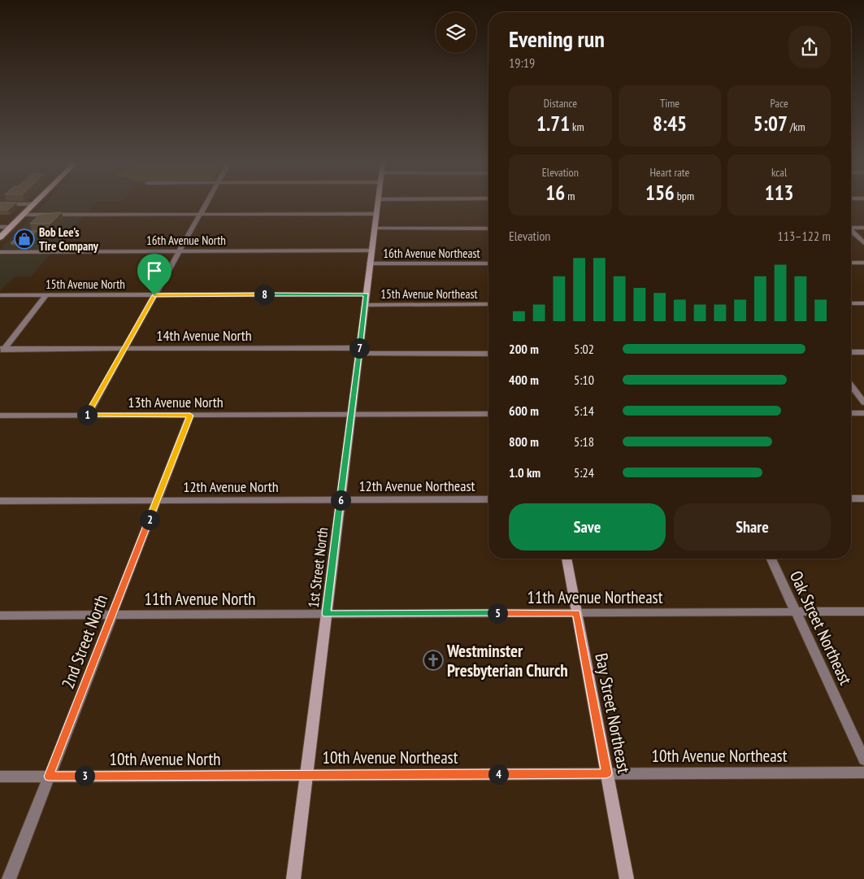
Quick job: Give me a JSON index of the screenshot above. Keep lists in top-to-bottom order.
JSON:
{
  "streets": {
    "street": [
      "16th Avenue North",
      "16th Avenue Northeast",
      "15th Avenue North",
      "15th Avenue Northeast",
      "14th Avenue North",
      "13th Avenue North",
      "12th Avenue Northeast",
      "12th Avenue North",
      "1st Street North",
      "11th Avenue Northeast",
      "11th Avenue North",
      "Oak Street Northeast",
      "2nd Street North",
      "Bay Street Northeast",
      "10th Avenue Northeast",
      "10th Avenue North"
    ]
  },
  "crossings": [
    ["16th Avenue North", "1st Street North"],
    ["16th Avenue Northeast", "1st Street North"],
    ["15th Avenue North", "1st Street North"],
    ["15th Avenue Northeast", "1st Street North"],
    ["14th Avenue North", "1st Street North"],
    ["13th Avenue North", "1st Street North"],
    ["13th Avenue North", "2nd Street North"],
    ["12th Avenue Northeast", "12th Avenue North"],
    ["12th Avenue Northeast", "1st Street North"],
    ["12th Avenue North", "1st Street North"],
    ["12th Avenue North", "2nd Street North"],
    ["1st Street North", "11th Avenue Northeast"],
    ["1st Street North", "11th Avenue North"],
    ["1st Street North", "10th Avenue Northeast"],
    ["1st Street North", "10th Avenue North"],
    ["11th Avenue Northeast", "11th Avenue North"],
    ["11th Avenue Northeast", "Oak Street Northeast"],
    ["11th Avenue Northeast", "Bay Street Northeast"],
    ["11th Avenue North", "2nd Street North"],
    ["2nd Street North", "10th Avenue North"],
    ["Bay Street Northeast", "10th Avenue Northeast"],
    ["10th Avenue Northeast", "10th Avenue North"]
  ],
  "places": {
    "shop": ["Bob Lee's Tire Company"],
    "church": ["Westminster Presbyterian Church"]
  },
  "page": {
    "heading": ["Evening run", "19:19"],
    "stats": [
      ["Distance", "1.71 km"],
      ["Time", "8:45"],
      ["Pace", "5:07 /km"],
      ["Elevation", "16 m"],
      ["Heart rate", "156 bpm"],
      ["kcal", "113"]
    ],
    "chart": ["Elevation", "113–122 m"],
    "pins": [
      "8",
      "7",
      "1",
      "6",
      "2",
      "5",
      "4",
      "3"
    ],
    "list": [
      {
        "name": "200 m",
        "note": "5:02"
      },
      {
        "name": "400 m",
        "note": "5:10"
      },
      {
        "name": "600 m",
        "note": "5:14"
      },
      {
        "name": "800 m",
        "note": "5:18"
      },
      {
        "name": "1.0 km",
        "note": "5:24"
      }
    ],
    "buttons": ["Save", "Share"]
  }
}
